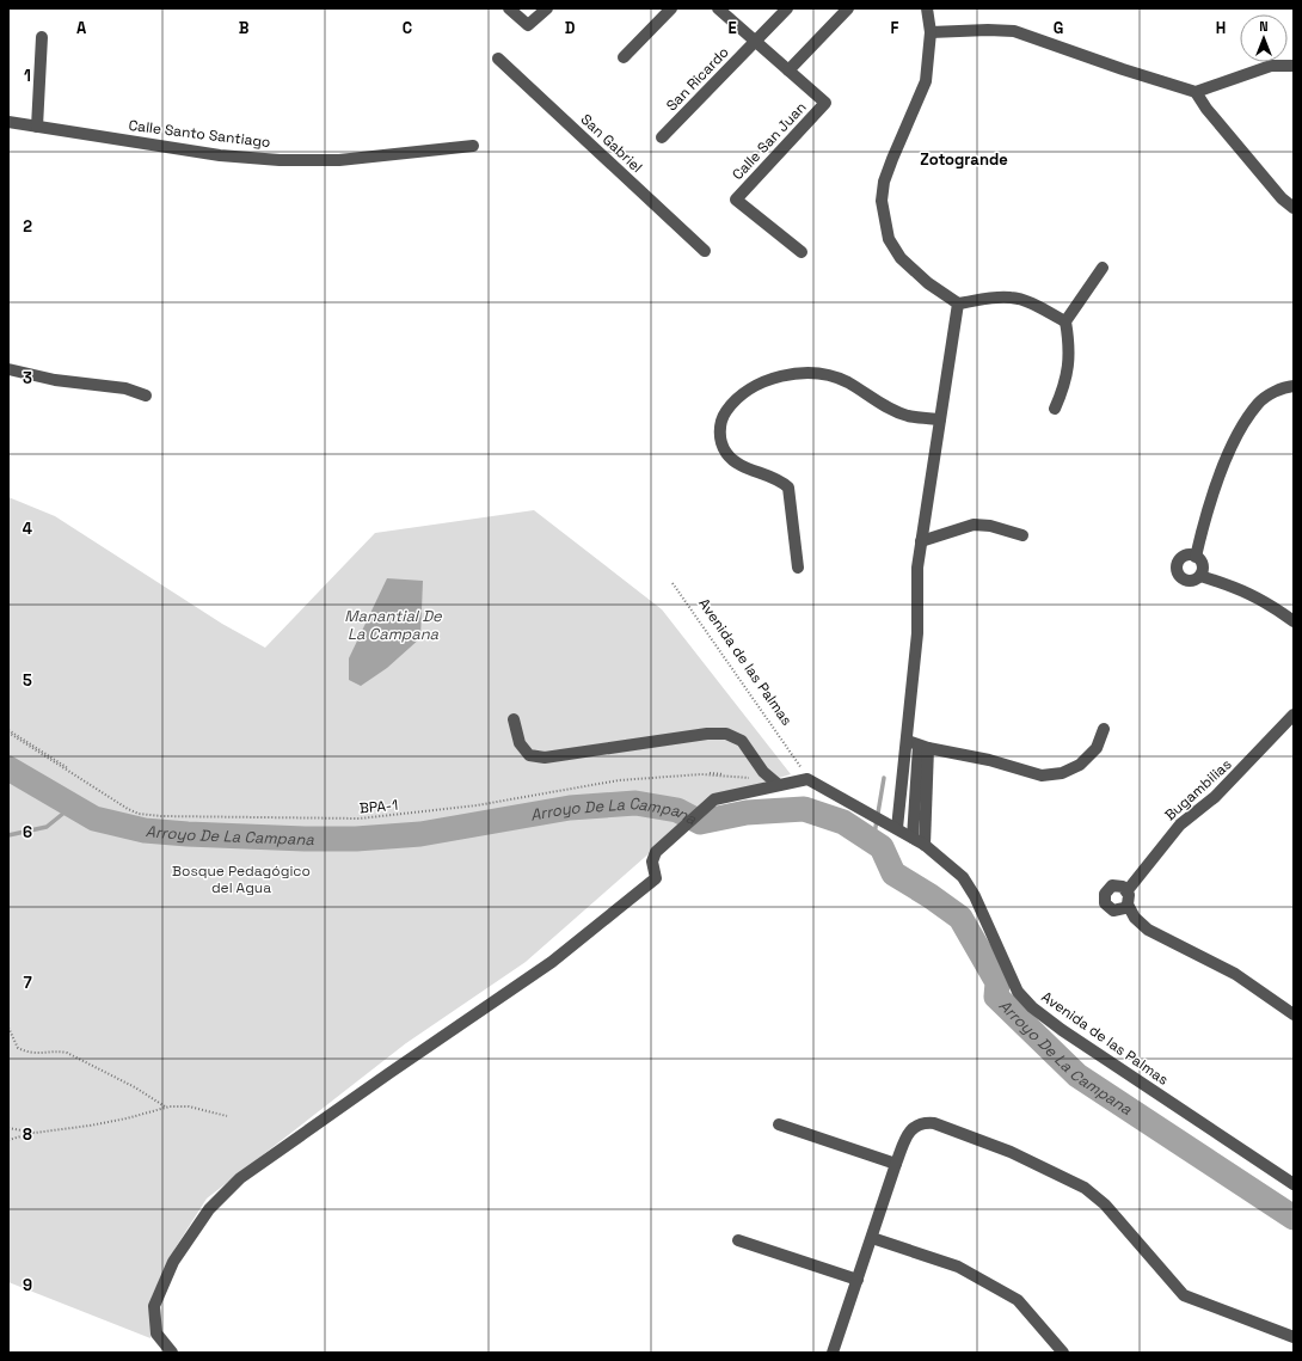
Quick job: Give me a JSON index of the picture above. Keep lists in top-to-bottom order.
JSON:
{
  "streets": {
    "street": [
      "San Ricardo",
      "Calle Santo Santiago",
      "Calle San Juan",
      "San Gabriel",
      "Avenida de las Palmas",
      "Bugambilias"
    ]
  },
  "districts": ["Zotogrande"],
  "water": ["Manantial De La Campana", "Arroyo De La Campana"],
  "parks": ["Bosque Pedagógico del Agua"],
  "north": "top",
  "grid": {
    "columns": [
      "A",
      "B",
      "C",
      "D",
      "E",
      "F",
      "G",
      "H"
    ],
    "rows": [
      "1",
      "2",
      "3",
      "4",
      "5",
      "6",
      "7",
      "8",
      "9"
    ]
  }
}
